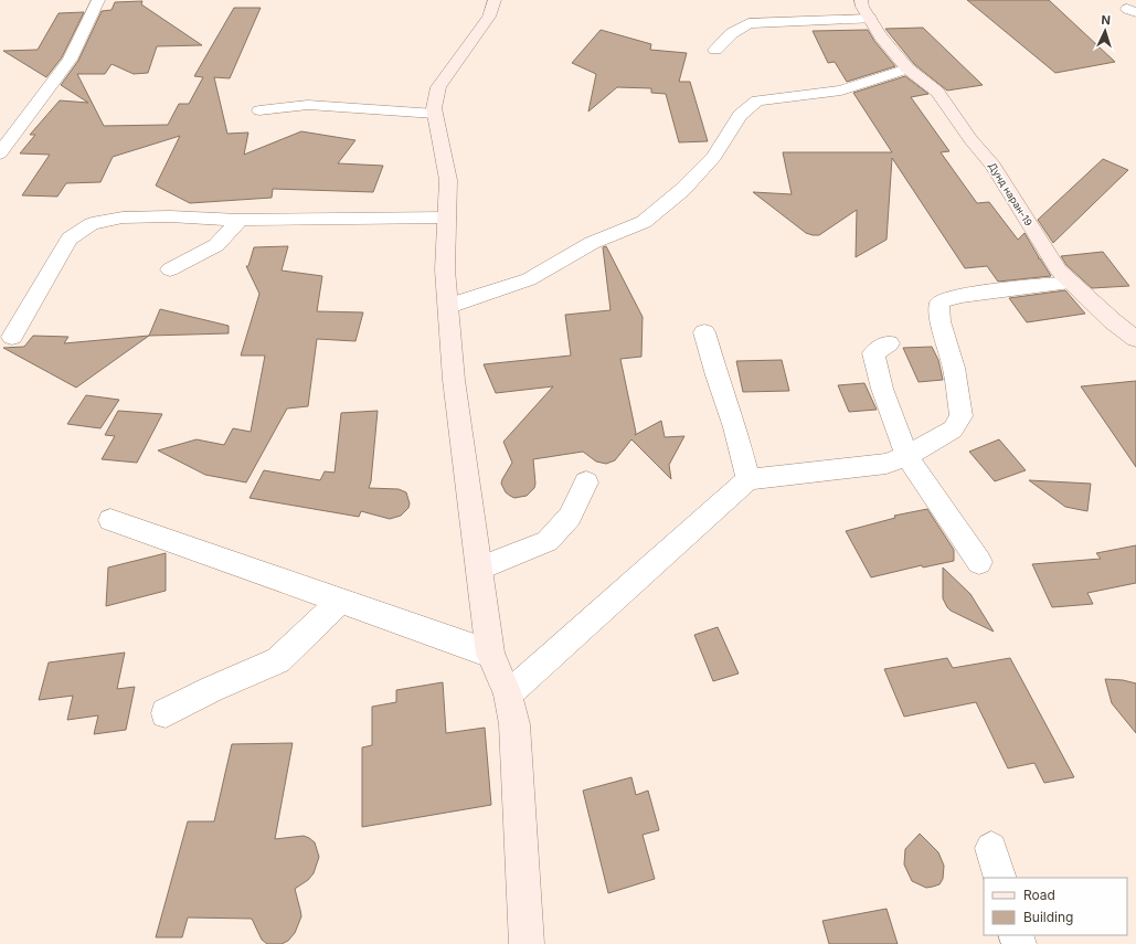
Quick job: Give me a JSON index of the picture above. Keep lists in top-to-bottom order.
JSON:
{
  "streets": {
    "street": ["Дунд наран-19"]
  },
  "legend": ["Road", "Building"],
  "north": "top"
}
